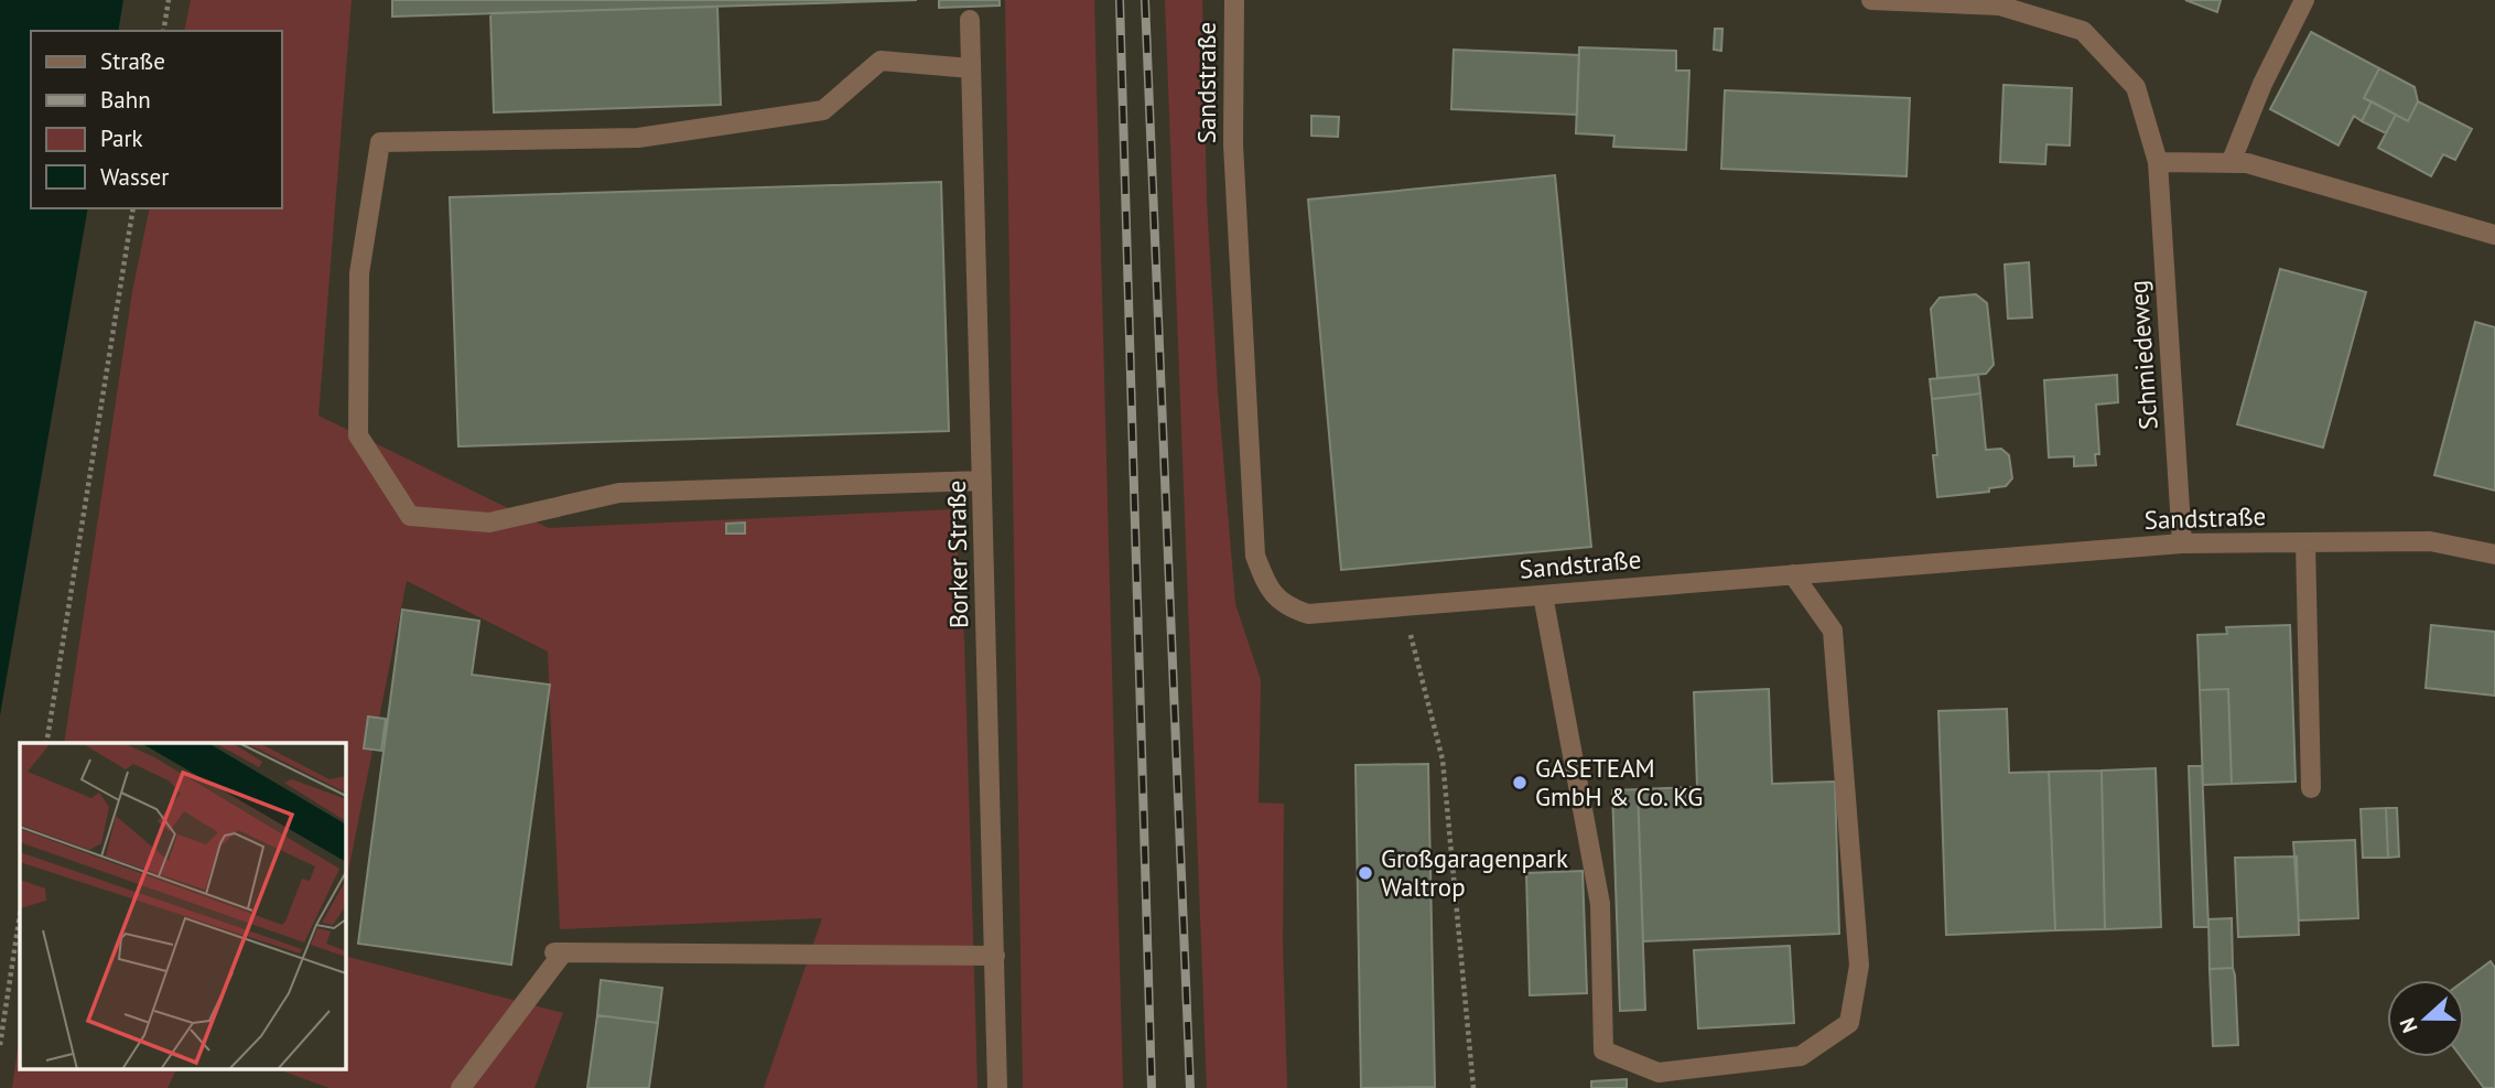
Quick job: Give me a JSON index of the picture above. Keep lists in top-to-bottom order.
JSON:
{
  "streets": {
    "street": ["Sandstraße", "Schmiedeweg", "Borker Straße"]
  },
  "crossings": [
    ["Sandstraße", "Schmiedeweg"]
  ],
  "places": ["GASETEAM GmbH & Co. KG", "Großgaragenpark Waltrop"],
  "legend": [
    "Straße",
    "Bahn",
    "Park",
    "Wasser"
  ],
  "north": "left"
}
